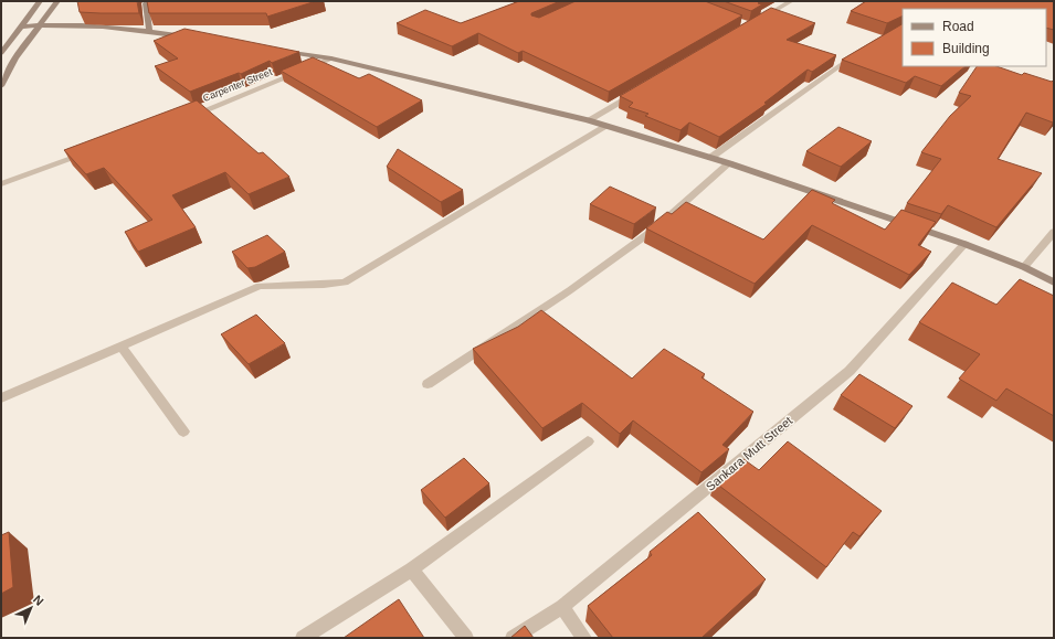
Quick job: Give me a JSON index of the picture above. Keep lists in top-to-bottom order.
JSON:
{
  "streets": {
    "street": ["Carpenter Street", "Sankara Mutt Street"]
  },
  "legend": ["Road", "Building"],
  "north": "top right"
}
